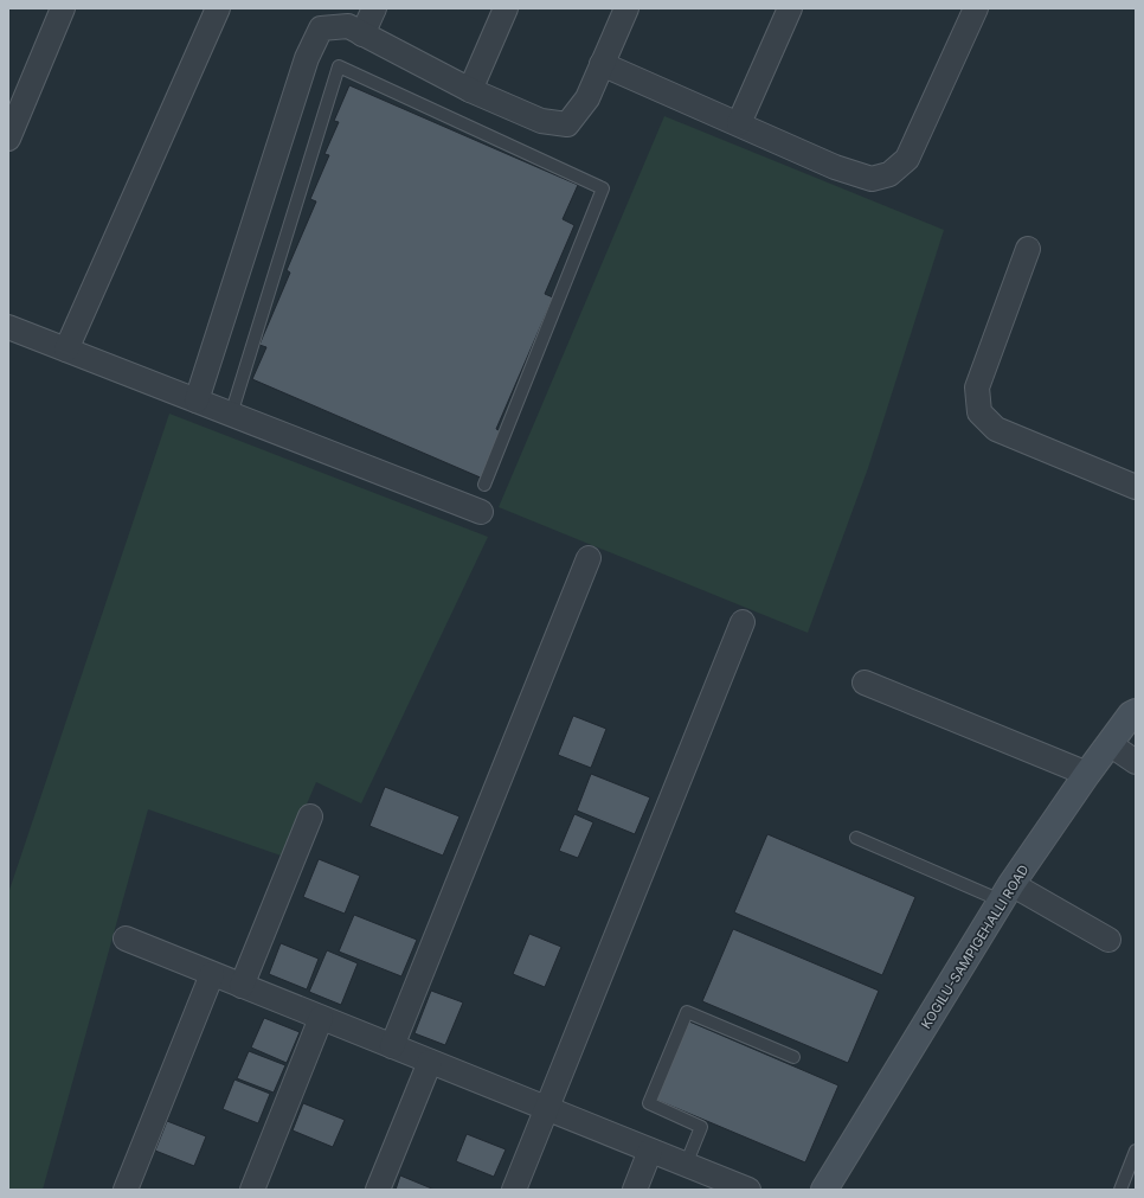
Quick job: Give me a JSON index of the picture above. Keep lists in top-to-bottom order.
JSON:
{
  "streets": {
    "street": ["KOGILU-SAMPIGEHALLI ROAD"]
  }
}
